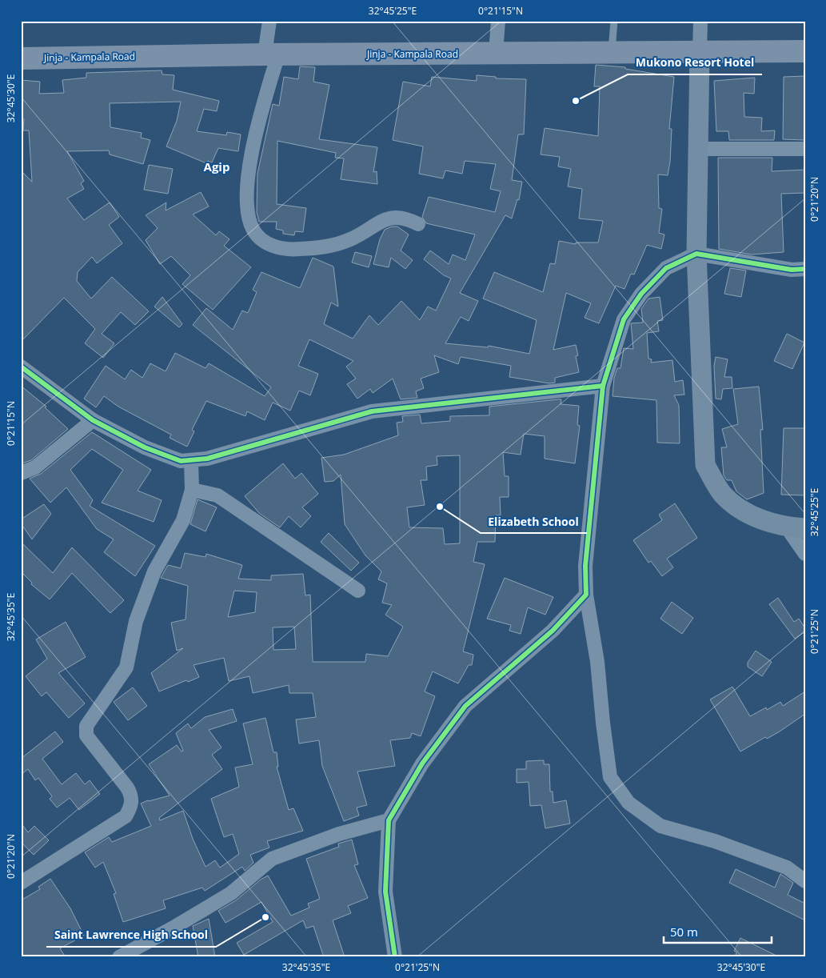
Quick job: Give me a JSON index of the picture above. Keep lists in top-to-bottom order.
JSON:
{
  "streets": {
    "highway": ["Jinja - Kampala Road"]
  },
  "districts": ["Agip"],
  "places": ["Mukono Resort Hotel", "Elizabeth School", "Saint Lawrence High School"],
  "scale_bar": "50 m",
  "coordinates": [
    "32°45'25\"E",
    "0°21'15\"N",
    "32°45'30\"E",
    "0°21'20\"N",
    "32°45'35\"E",
    "0°21'25\"N"
  ]
}
